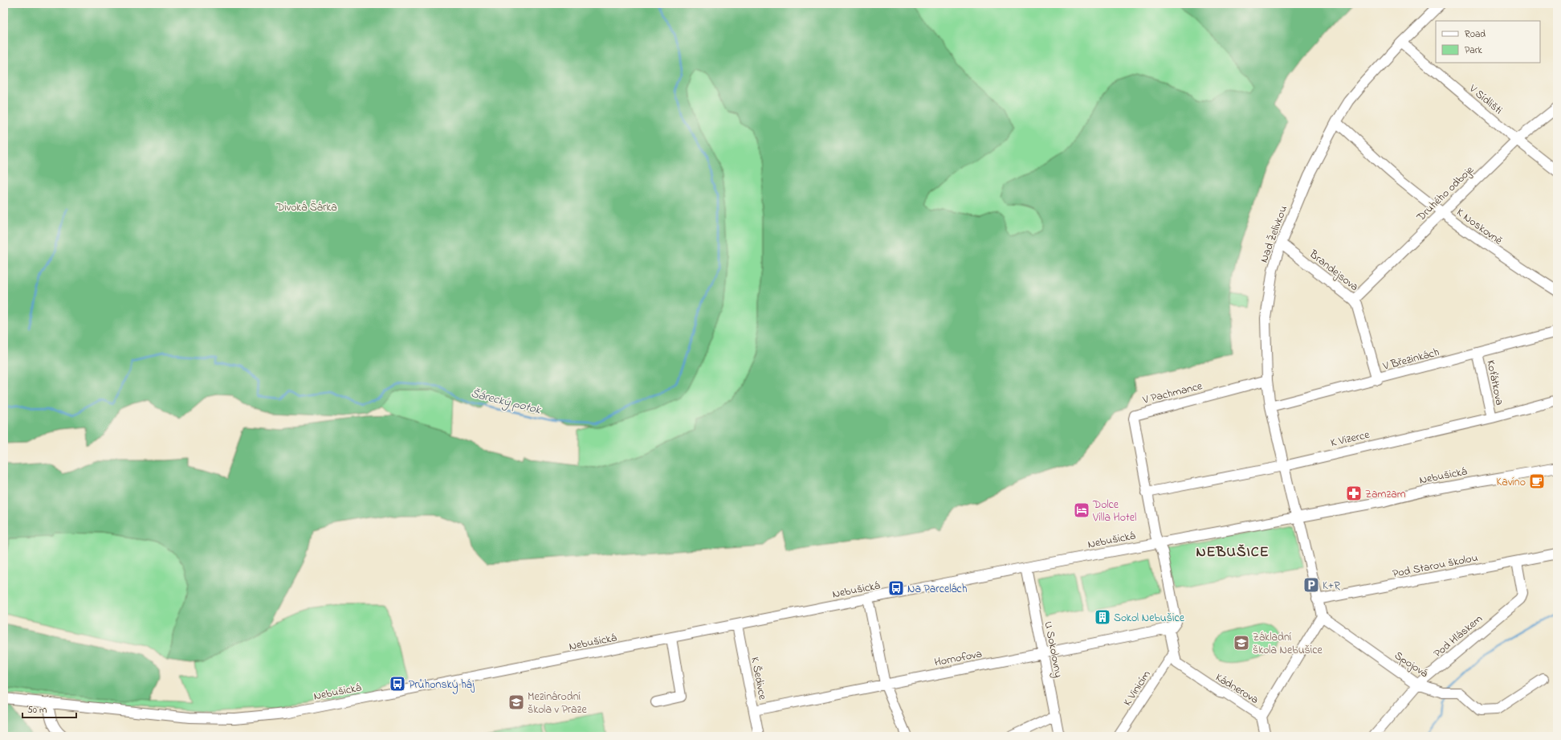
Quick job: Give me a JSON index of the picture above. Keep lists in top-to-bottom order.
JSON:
{
  "streets": {
    "street": [
      "V Sídlišti",
      "Druhého odboje",
      "K Noskovně",
      "Nad Želivkou",
      "Brandejsova",
      "V Březinkách",
      "Koťátkova",
      "V Pachmance",
      "K Vizerce",
      "Nebušická",
      "Pod Starou školou",
      "Pod Hláskem",
      "U Sokolovny",
      "Hornofova",
      "Spojová",
      "K Šedivce",
      "K Vinicím",
      "Kádnerova"
    ]
  },
  "crossings": [
    ["V Sídlišti", "Druhého odboje"],
    ["V Sídlišti", "Nad Želivkou"],
    ["Druhého odboje", "K Noskovně"],
    ["Druhého odboje", "Brandejsova"],
    ["K Noskovně", "Nad Želivkou"],
    ["Nad Želivkou", "Brandejsova"],
    ["Nad Želivkou", "V Březinkách"],
    ["Nad Želivkou", "V Pachmance"],
    ["Nad Želivkou", "K Vizerce"],
    ["Nad Želivkou", "Nebušická"],
    ["Brandejsova", "V Březinkách"],
    ["V Březinkách", "Koťátkova"],
    ["Koťátkova", "K Vizerce"],
    ["V Pachmance", "K Vizerce"],
    ["V Pachmance", "Nebušická"],
    ["Nebušická", "U Sokolovny"],
    ["Nebušická", "K Šedivce"],
    ["Pod Starou školou", "Pod Hláskem"],
    ["Pod Hláskem", "Spojová"],
    ["U Sokolovny", "Hornofova"],
    ["Hornofova", "K Šedivce"],
    ["Hornofova", "Kádnerova"],
    ["Spojová", "Kádnerova"],
    ["K Vinicím", "Kádnerova"]
  ],
  "districts": ["NEBUŠICE"],
  "water": ["Šárecký potok"],
  "parks": ["Divoká Šárka"],
  "places": {
    "cafe": ["Kavíno"],
    "pharmacy": ["Zamzam"],
    "hotel": ["Dolce Villa Hotel"],
    "parking": ["K+R"],
    "bus stop": ["Na Parcelách", "Průhonský háj"],
    "building": ["Sokol Nebušice"],
    "school or university": ["Základní škola Nebušice", "Mezinárodní škola v Praze"]
  },
  "legend": ["Road", "Park"],
  "scale_bar": "50 m"
}
